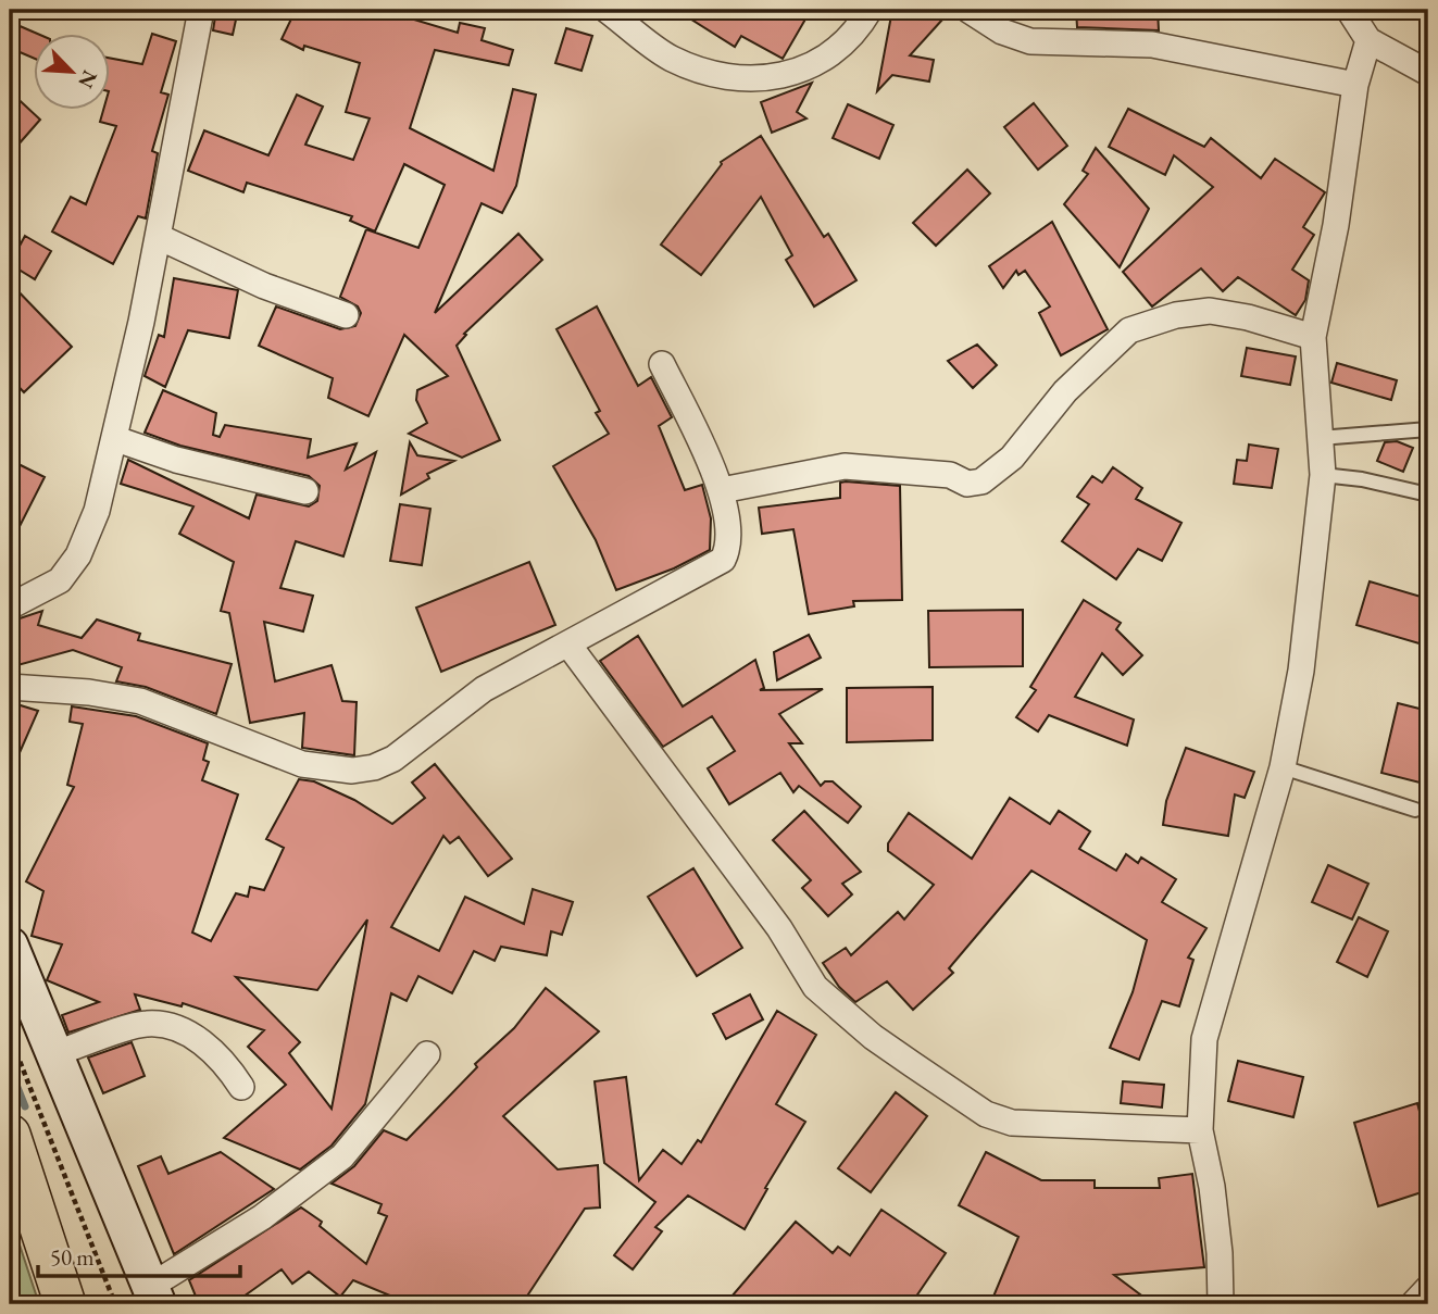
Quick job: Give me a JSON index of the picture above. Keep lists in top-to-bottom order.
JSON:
{
  "scale_bar": "50 m",
  "north": "bottom right"
}
